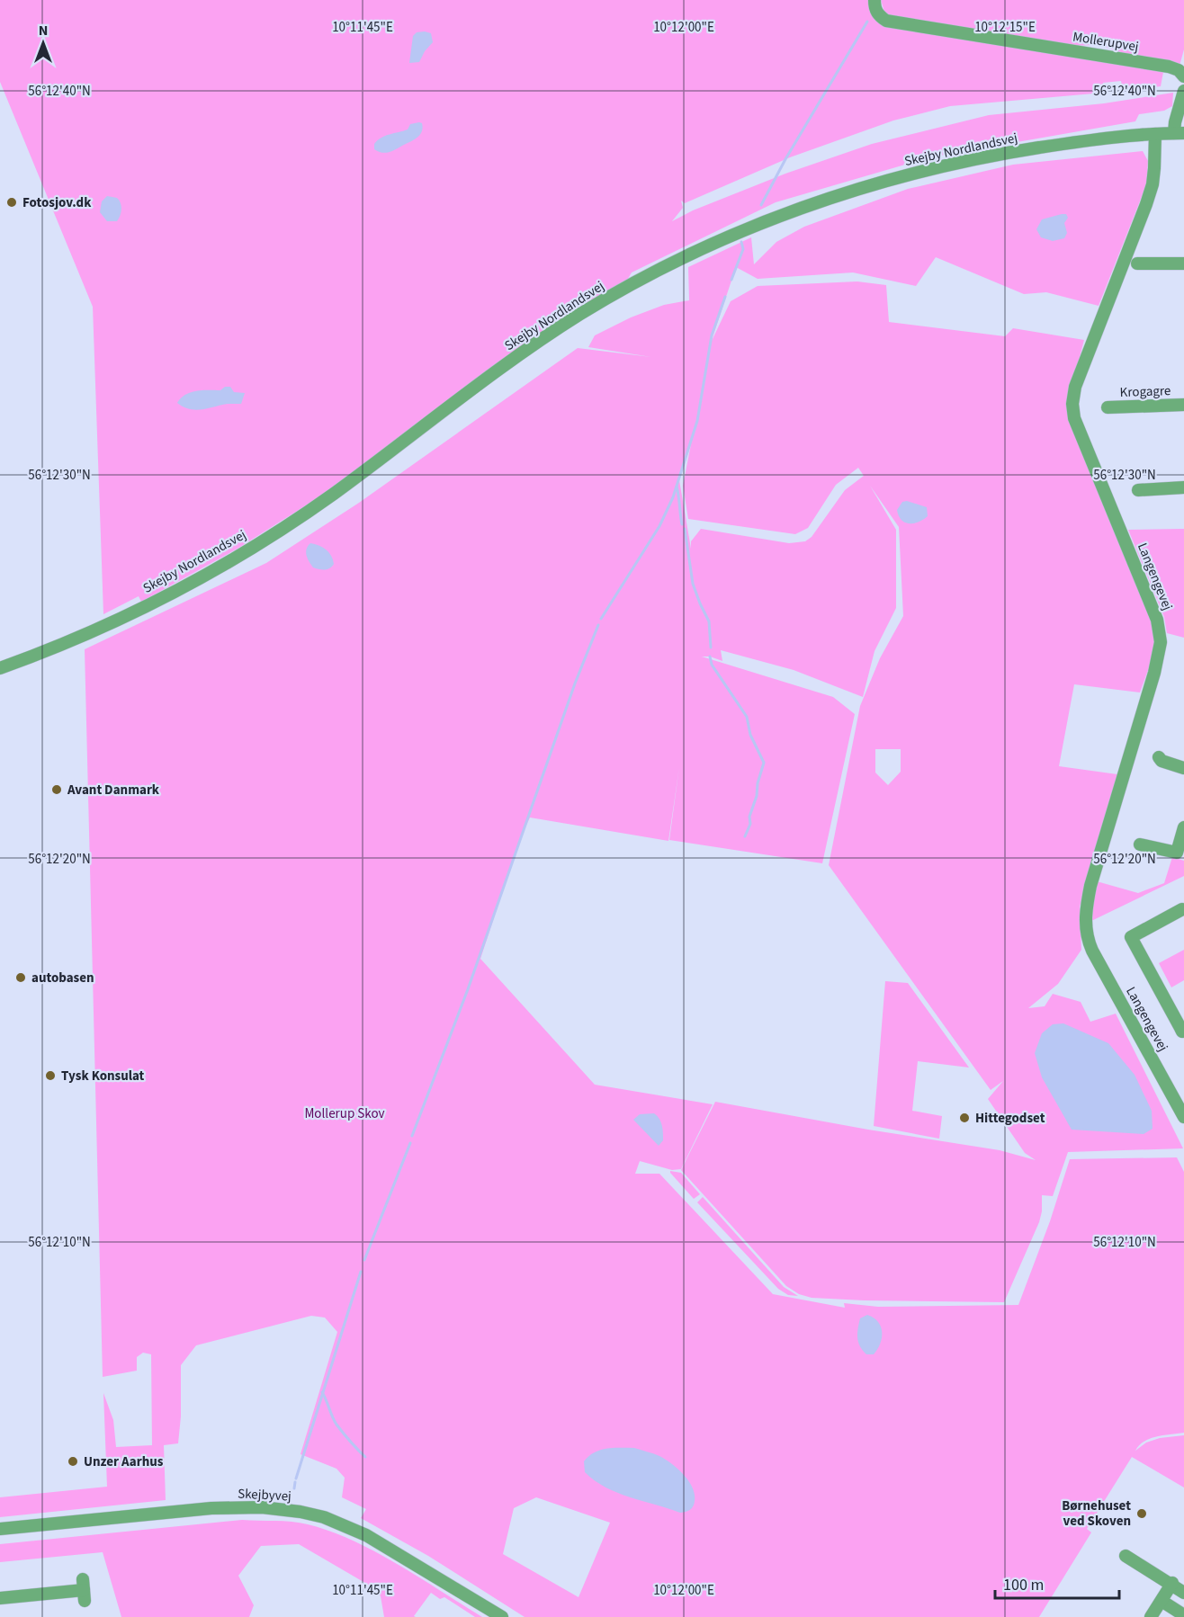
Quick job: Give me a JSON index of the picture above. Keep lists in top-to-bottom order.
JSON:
{
  "streets": {
    "street": [
      "Mollerupvej",
      "Skejby Nordlandsvej",
      "Krogagre",
      "Langengevej",
      "Skejbyvej"
    ]
  },
  "crossings": [
    ["Skejby Nordlandsvej", "Langengevej"]
  ],
  "parks": ["Mollerup Skov"],
  "places": [
    "Fotosjov.dk",
    "Avant Danmark",
    "autobasen",
    "Tysk Konsulat",
    "Hittegodset",
    "Unzer Aarhus",
    "Børnehuset ved Skoven"
  ],
  "scale_bar": "100 m",
  "north": "top",
  "coordinates": [
    "10°11'45\"E",
    "10°12'00\"E",
    "10°12'15\"E",
    "56°12'40\"N",
    "56°12'30\"N",
    "56°12'20\"N",
    "56°12'10\"N"
  ]
}
